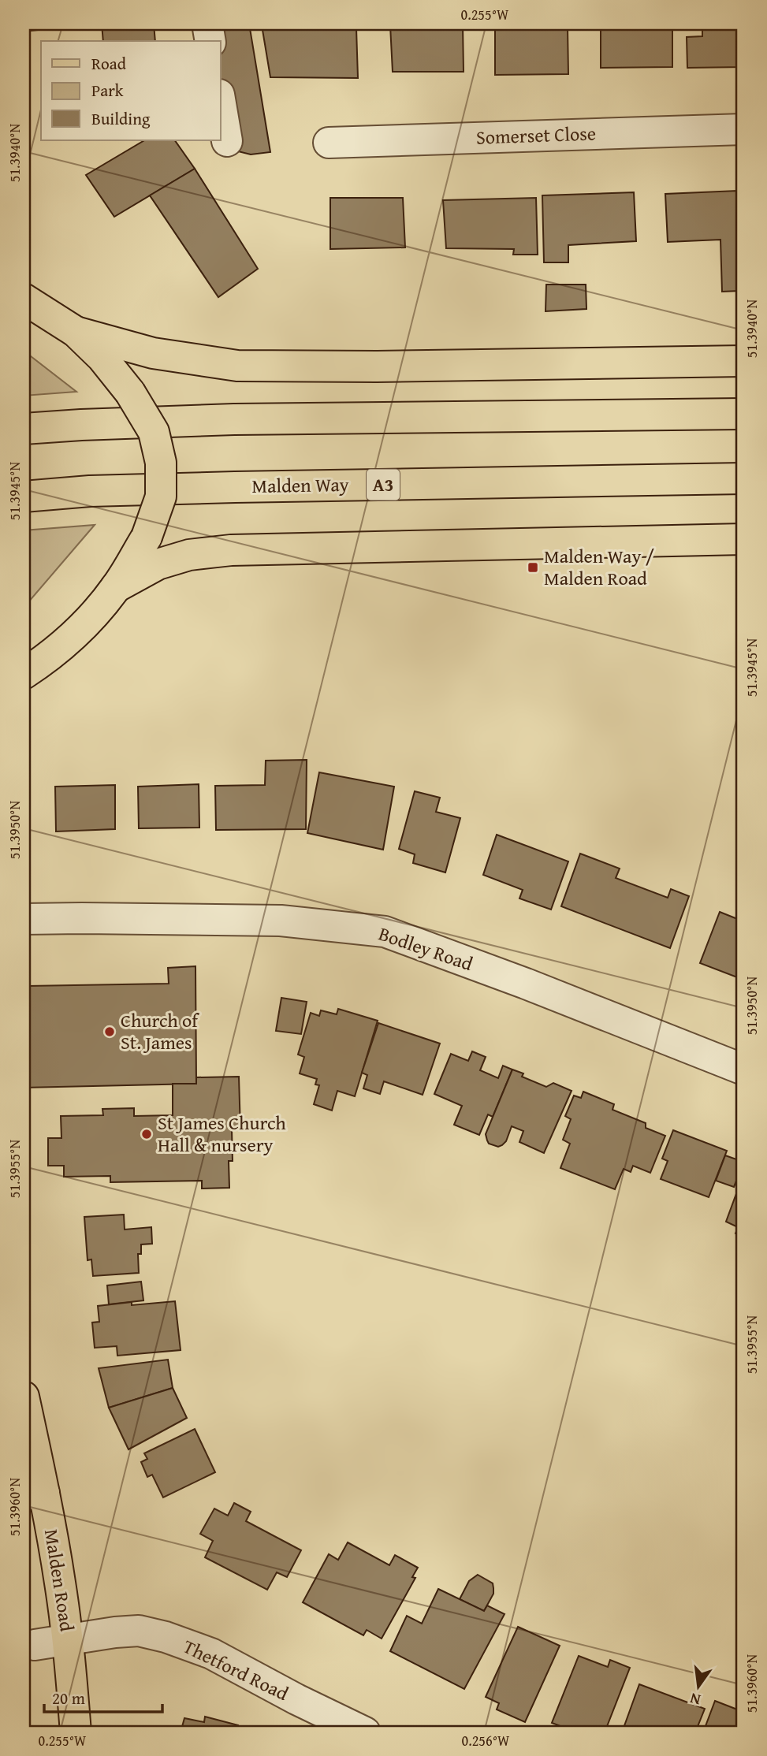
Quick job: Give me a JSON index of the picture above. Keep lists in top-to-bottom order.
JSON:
{
  "streets": {
    "main road": ["A3", "Malden Way", "Malden Road"],
    "street": ["Somerset Close", "Bodley Road", "Thetford Road"]
  },
  "crossings": [
    ["Malden Road", "Thetford Road"]
  ],
  "places": {
    "transit": ["Malden Way / Malden Road"],
    "other": ["Church of St. James", "St James Church Hall & nursery"]
  },
  "legend": ["Road", "Park", "Building"],
  "scale_bar": "20 m",
  "north": "bottom",
  "coordinates": [
    "0.255°W",
    "51.3940°N",
    "51.3945°N",
    "51.3950°N",
    "51.3955°N",
    "51.3960°N",
    "0.256°W"
  ]
}
